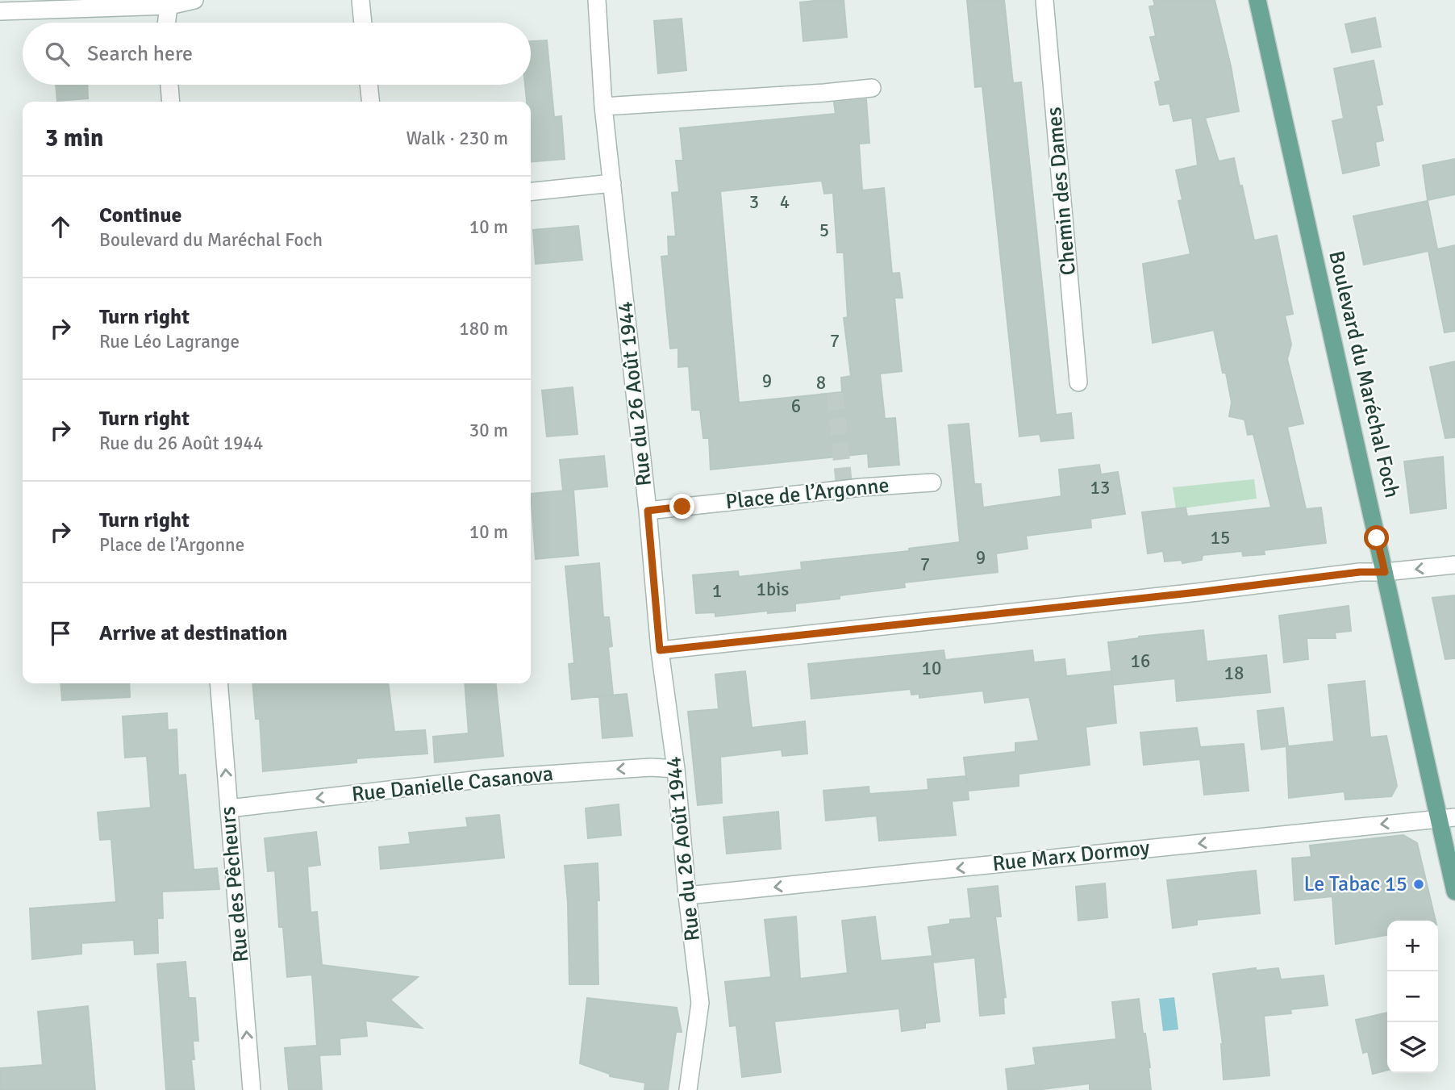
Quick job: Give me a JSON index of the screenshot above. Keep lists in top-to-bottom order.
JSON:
{
  "streets": {
    "main road": ["Boulevard du Maréchal Foch"],
    "street": [
      "Chemin des Dames",
      "Rue du 26 Août 1944",
      "Place de l’Argonne",
      "Rue Danielle Casanova",
      "Rue Marx Dormoy",
      "Rue des Pêcheurs"
    ]
  },
  "crossings": [
    ["Boulevard du Maréchal Foch", "Rue Marx Dormoy"],
    ["Rue du 26 Août 1944", "Place de l’Argonne"],
    ["Rue du 26 Août 1944", "Rue Danielle Casanova"],
    ["Rue du 26 Août 1944", "Rue Marx Dormoy"],
    ["Rue Danielle Casanova", "Rue des Pêcheurs"]
  ],
  "one_way": ["Rue Danielle Casanova", "Rue Marx Dormoy", "Rue des Pêcheurs"],
  "places": ["Le Tabac 15"],
  "house_numbers": [
    "3",
    "4",
    "5",
    "7",
    "9",
    "8",
    "6",
    "13",
    "15",
    "9",
    "7",
    "1bis",
    "1",
    "16",
    "10",
    "18"
  ],
  "page": {
    "search": "Search here",
    "heading": ["3 min", "Walk · 230 m"],
    "list": [
      ["Continue", "Boulevard du Maréchal Foch", "10 m"],
      ["Turn right", "Rue Léo Lagrange", "180 m"],
      ["Turn right", "Rue du 26 Août 1944", "30 m"],
      ["Turn right", "Place de l’Argonne", "10 m"],
      "Arrive at destination"
    ],
    "map_buttons": ["+", "−"]
  }
}
